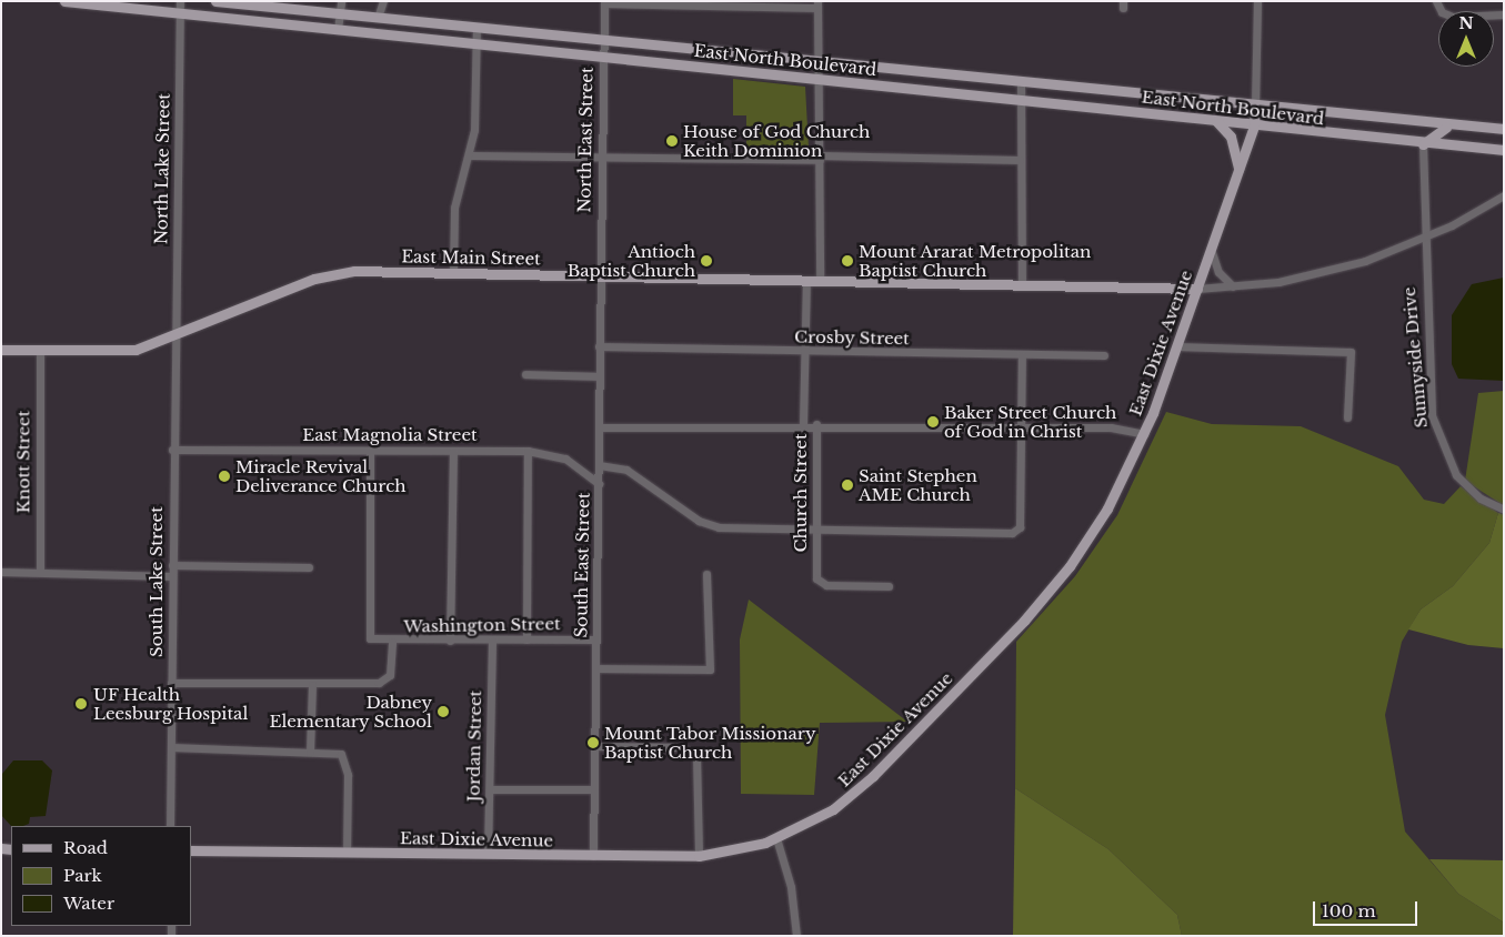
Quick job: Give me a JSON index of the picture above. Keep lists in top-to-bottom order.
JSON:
{
  "streets": {
    "main road": ["East North Boulevard", "East Main Street", "East Dixie Avenue"],
    "street": [
      "North East Street",
      "North Lake Street",
      "Crosby Street",
      "Sunnyside Drive",
      "East Magnolia Street",
      "Knott Street",
      "Church Street",
      "South East Street",
      "South Lake Street",
      "Washington Street",
      "Jordan Street"
    ]
  },
  "crossings": [
    ["East North Boulevard", "North East Street"],
    ["East North Boulevard", "North Lake Street"],
    ["East North Boulevard", "East Dixie Avenue"],
    ["East North Boulevard", "Sunnyside Drive"],
    ["North East Street", "East Main Street"],
    ["North East Street", "South East Street"],
    ["North Lake Street", "East Main Street"],
    ["North Lake Street", "South Lake Street"],
    ["East Main Street", "East Dixie Avenue"],
    ["East Main Street", "Sunnyside Drive"],
    ["East Main Street", "Knott Street"],
    ["East Main Street", "Church Street"],
    ["East Main Street", "South East Street"],
    ["East Main Street", "South Lake Street"],
    ["Crosby Street", "Church Street"],
    ["Crosby Street", "South East Street"],
    ["East Dixie Avenue", "South East Street"],
    ["East Dixie Avenue", "Jordan Street"],
    ["East Magnolia Street", "South East Street"],
    ["East Magnolia Street", "South Lake Street"],
    ["South East Street", "Washington Street"],
    ["South Lake Street", "Washington Street"],
    ["Washington Street", "Jordan Street"]
  ],
  "places": [
    "House of God Church Keith Dominion",
    "Antioch Baptist Church",
    "Mount Ararat Metropolitan Baptist Church",
    "Baker Street Church of God in Christ",
    "Miracle Revival Deliverance Church",
    "Saint Stephen AME Church",
    "UF Health Leesburg Hospital",
    "Dabney Elementary School",
    "Mount Tabor Missionary Baptist Church"
  ],
  "legend": ["Road", "Park", "Water"],
  "scale_bar": "100 m",
  "north": "top"
}
